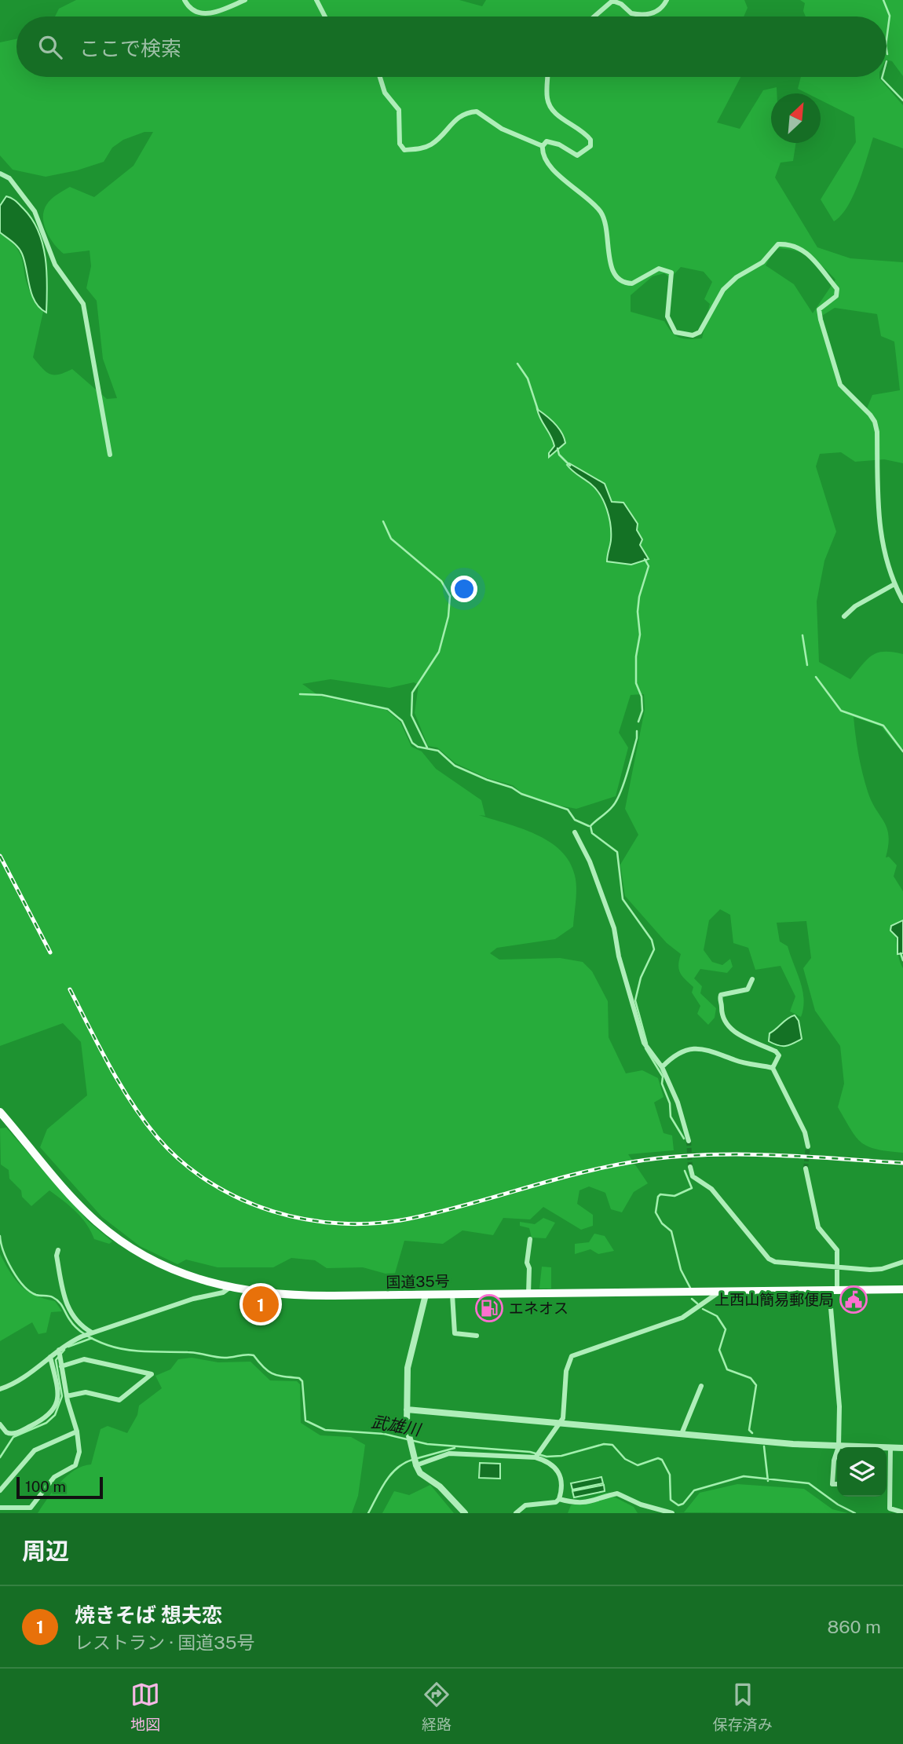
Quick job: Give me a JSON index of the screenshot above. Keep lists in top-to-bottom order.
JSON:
{
  "streets": {
    "highway": ["国道35号"]
  },
  "water": ["武雄川"],
  "places": {
    "public building": ["上西山簡易郵便局"],
    "fuel station": ["エネオス"]
  },
  "scale_bar": "100 m",
  "north": "top right",
  "page": {
    "search": "ここで検索",
    "pins": "1",
    "scale": "100 m",
    "heading": "周辺",
    "list": [
      {
        "mark": "1",
        "name": "焼きそば 想夫恋",
        "note": "レストラン · 国道35号",
        "value": "860 m"
      }
    ],
    "nav": ["地図", "経路", "保存済み"]
  }
}
